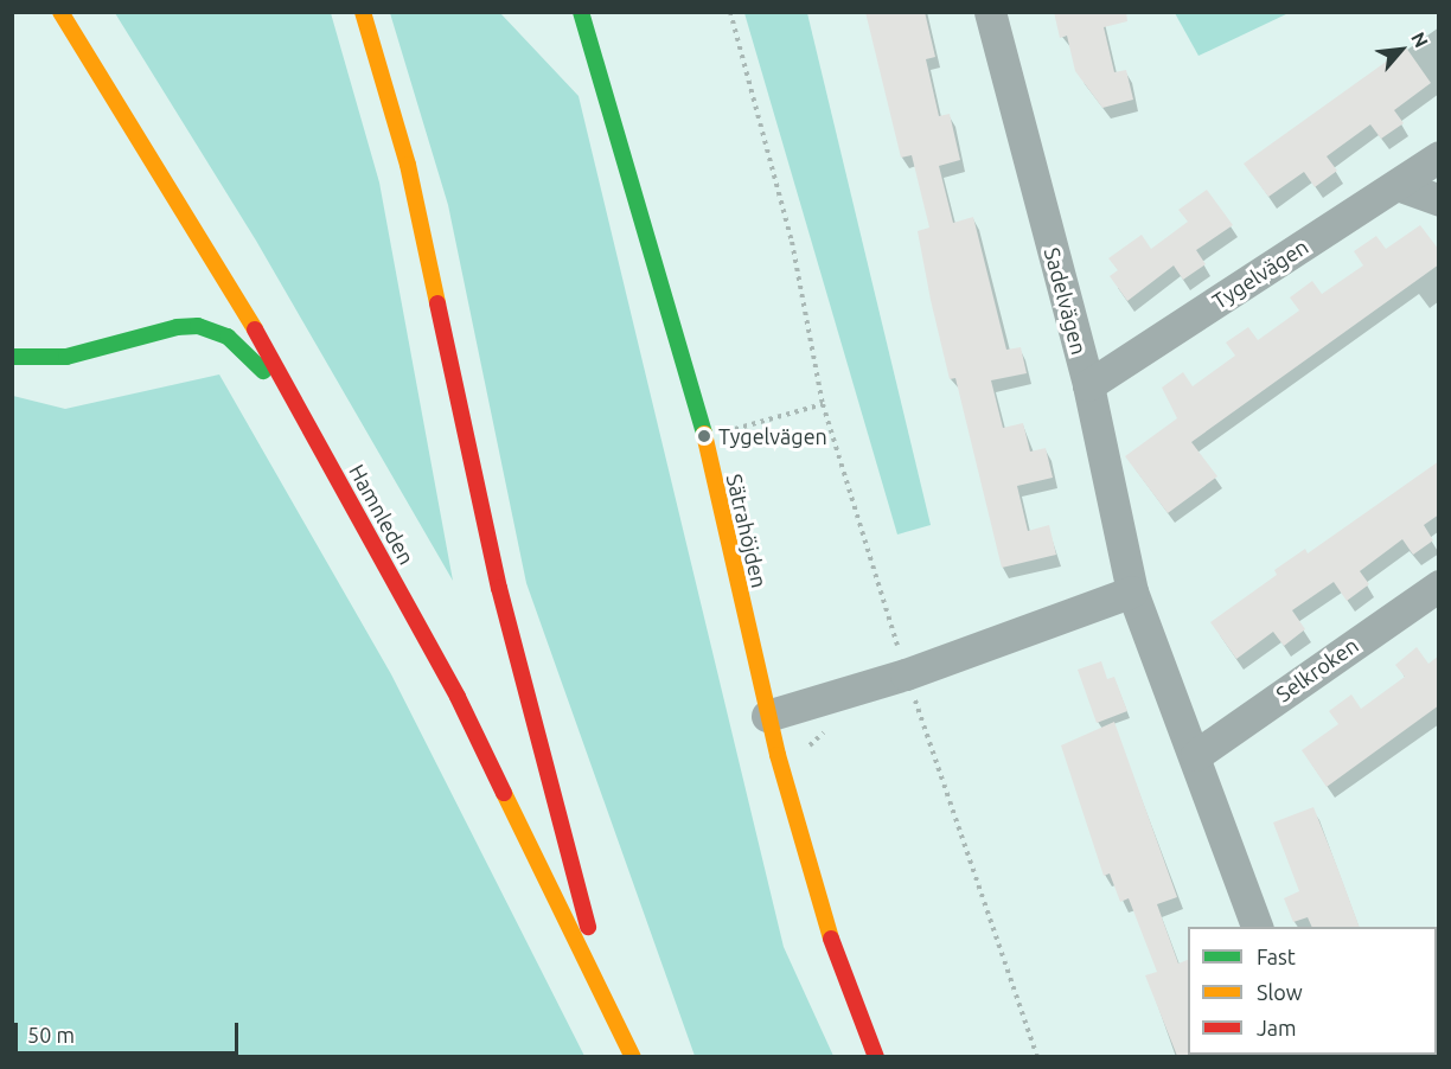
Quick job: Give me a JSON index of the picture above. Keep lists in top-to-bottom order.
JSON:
{
  "streets": {
    "main road": ["Hamnleden", "Sätrahöjden"],
    "street": ["Tygelvägen", "Sadelvägen", "Selkroken"]
  },
  "crossings": [
    ["Tygelvägen", "Sadelvägen"],
    ["Sadelvägen", "Selkroken"]
  ],
  "places": ["Tygelvägen"],
  "legend": ["Fast", "Slow", "Jam"],
  "scale_bar": "50 m",
  "north": "top right"
}
